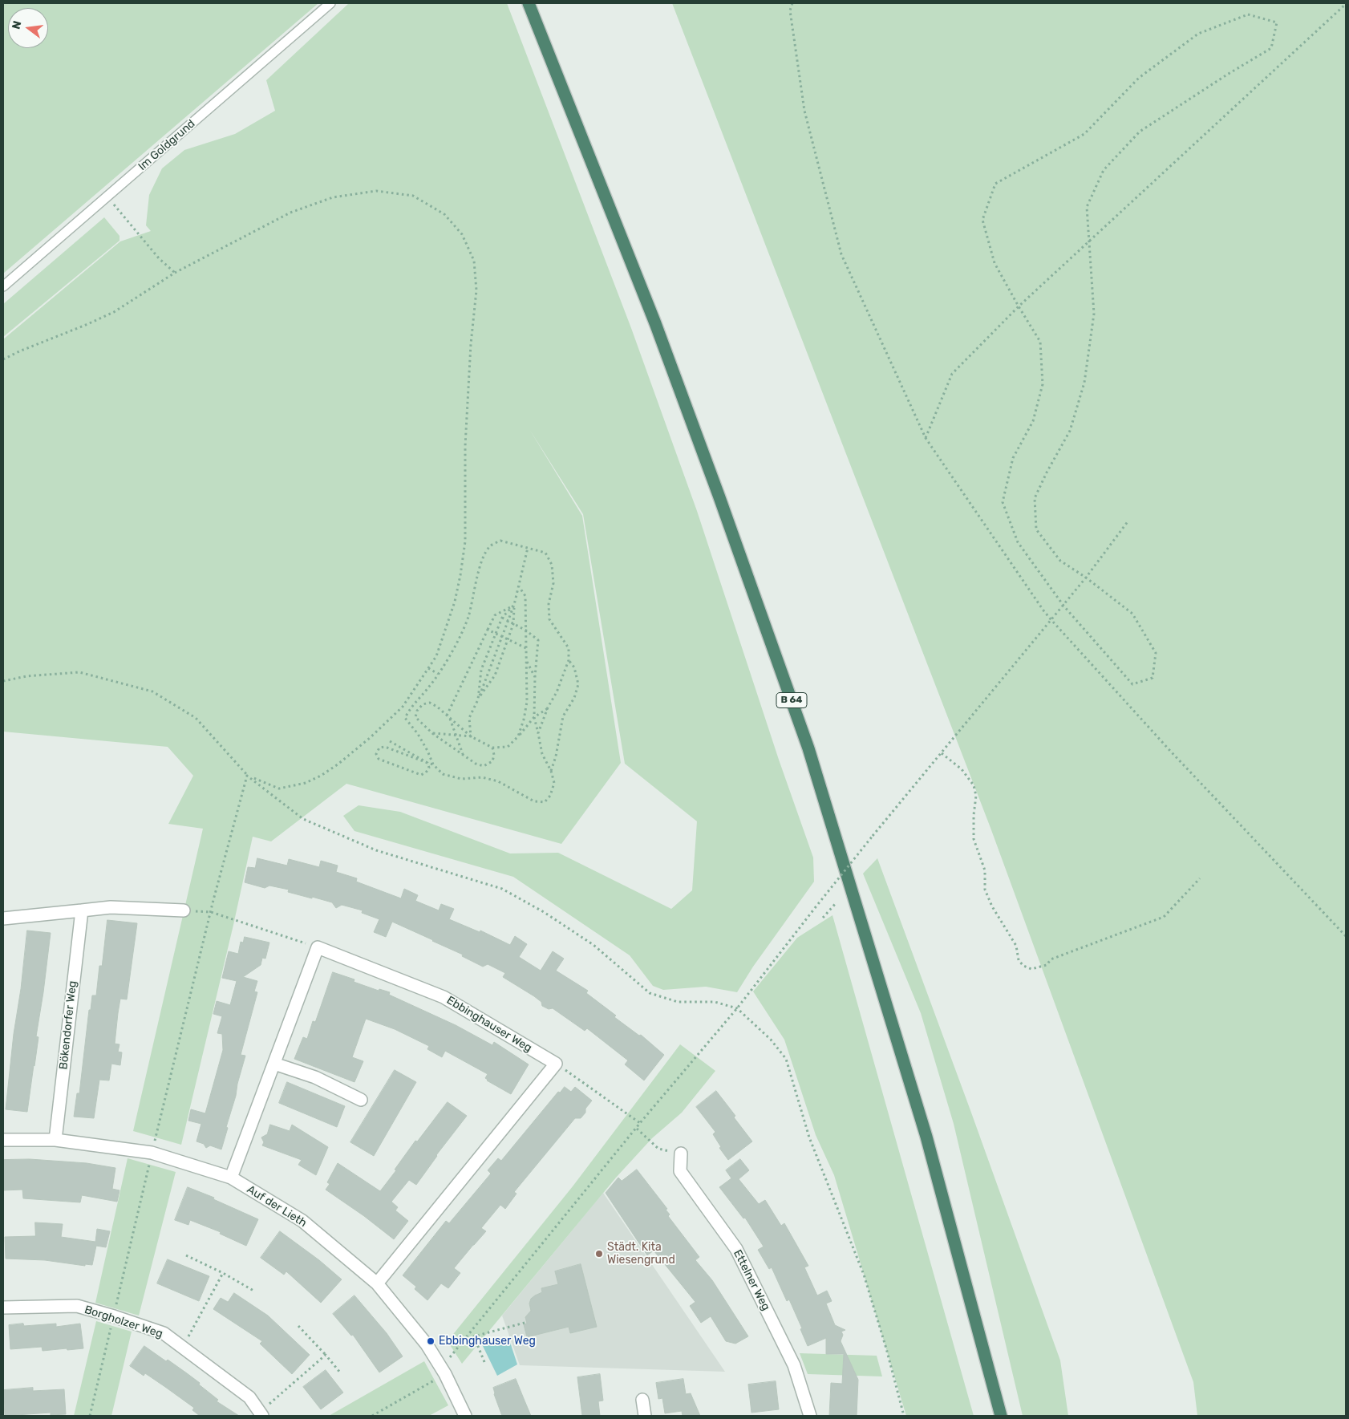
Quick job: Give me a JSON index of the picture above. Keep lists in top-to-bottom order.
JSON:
{
  "streets": {
    "highway": ["B 64"],
    "street": [
      "Ebbinghauser Weg",
      "Bökendorfer Weg",
      "Auf der Lieth",
      "Ettelner Weg",
      "Borgholzer Weg"
    ],
    "lane": ["Im Goldgrund"]
  },
  "crossings": [
    ["Bökendorfer Weg", "Auf der Lieth"]
  ],
  "places": ["Städt. Kita Wiesengrund", "Ebbinghauser Weg"],
  "north": "left"
}
